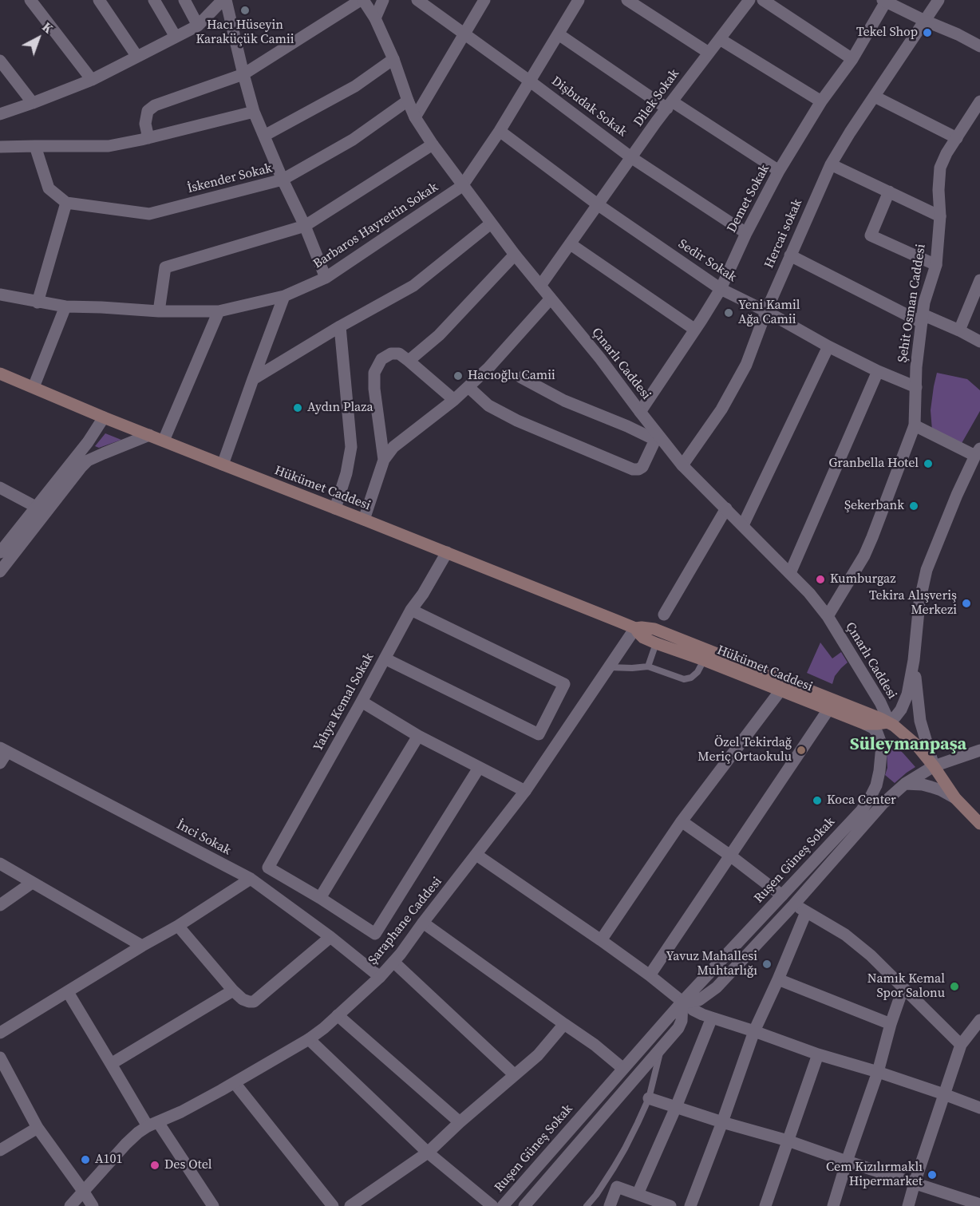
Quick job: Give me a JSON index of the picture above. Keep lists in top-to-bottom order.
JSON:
{
  "streets": {
    "main road": ["Hükümet Caddesi"],
    "street": [
      "Dilek Sokak",
      "Dişbudak Sokak",
      "İskender Sokak",
      "Demet Sokak",
      "Barbaros Hayrettin Sokak",
      "Hercai sokak",
      "Sedir Sokak",
      "Şehit Osman Caddesi",
      "Çınarlı Caddesi",
      "Yahya Kemal Sokak",
      "İnci Sokak",
      "Ruşen Güneş Sokak",
      "Şaraphane Caddesi"
    ]
  },
  "crossings": [
    ["Dilek Sokak", "Dişbudak Sokak"],
    ["Dilek Sokak", "Sedir Sokak"],
    ["Dilek Sokak", "Çınarlı Caddesi"],
    ["Dişbudak Sokak", "Demet Sokak"],
    ["İskender Sokak", "Çınarlı Caddesi"],
    ["Demet Sokak", "Sedir Sokak"],
    ["Demet Sokak", "Çınarlı Caddesi"],
    ["Barbaros Hayrettin Sokak", "Çınarlı Caddesi"],
    ["Hercai sokak", "Sedir Sokak"],
    ["Hercai sokak", "Çınarlı Caddesi"],
    ["Sedir Sokak", "Şehit Osman Caddesi"],
    ["Şehit Osman Caddesi", "Çınarlı Caddesi"],
    ["Çınarlı Caddesi", "Hükümet Caddesi"],
    ["Hükümet Caddesi", "Yahya Kemal Sokak"],
    ["Hükümet Caddesi", "Ruşen Güneş Sokak"],
    ["Hükümet Caddesi", "Şaraphane Caddesi"],
    ["İnci Sokak", "Şaraphane Caddesi"]
  ],
  "districts": ["Süleymanpaşa"],
  "places": [
    "Hacı Hüseyin Karaküçük Camii",
    "Tekel Shop",
    "Yeni Kamil Ağa Camii",
    "Hacıoğlu Camii",
    "Aydın Plaza",
    "Granbella Hotel",
    "Şekerbank",
    "Kumburgaz",
    "Tekira Alışveriş Merkezi",
    "Özel Tekirdağ Meriç Ortaokulu",
    "Koca Center",
    "Yavuz Mahallesi Muhtarlığı",
    "Namık Kemal Spor Salonu",
    "A101",
    "Des Otel",
    "Cem Kızılırmaklı Hipermarket"
  ],
  "north": "top right"
}
